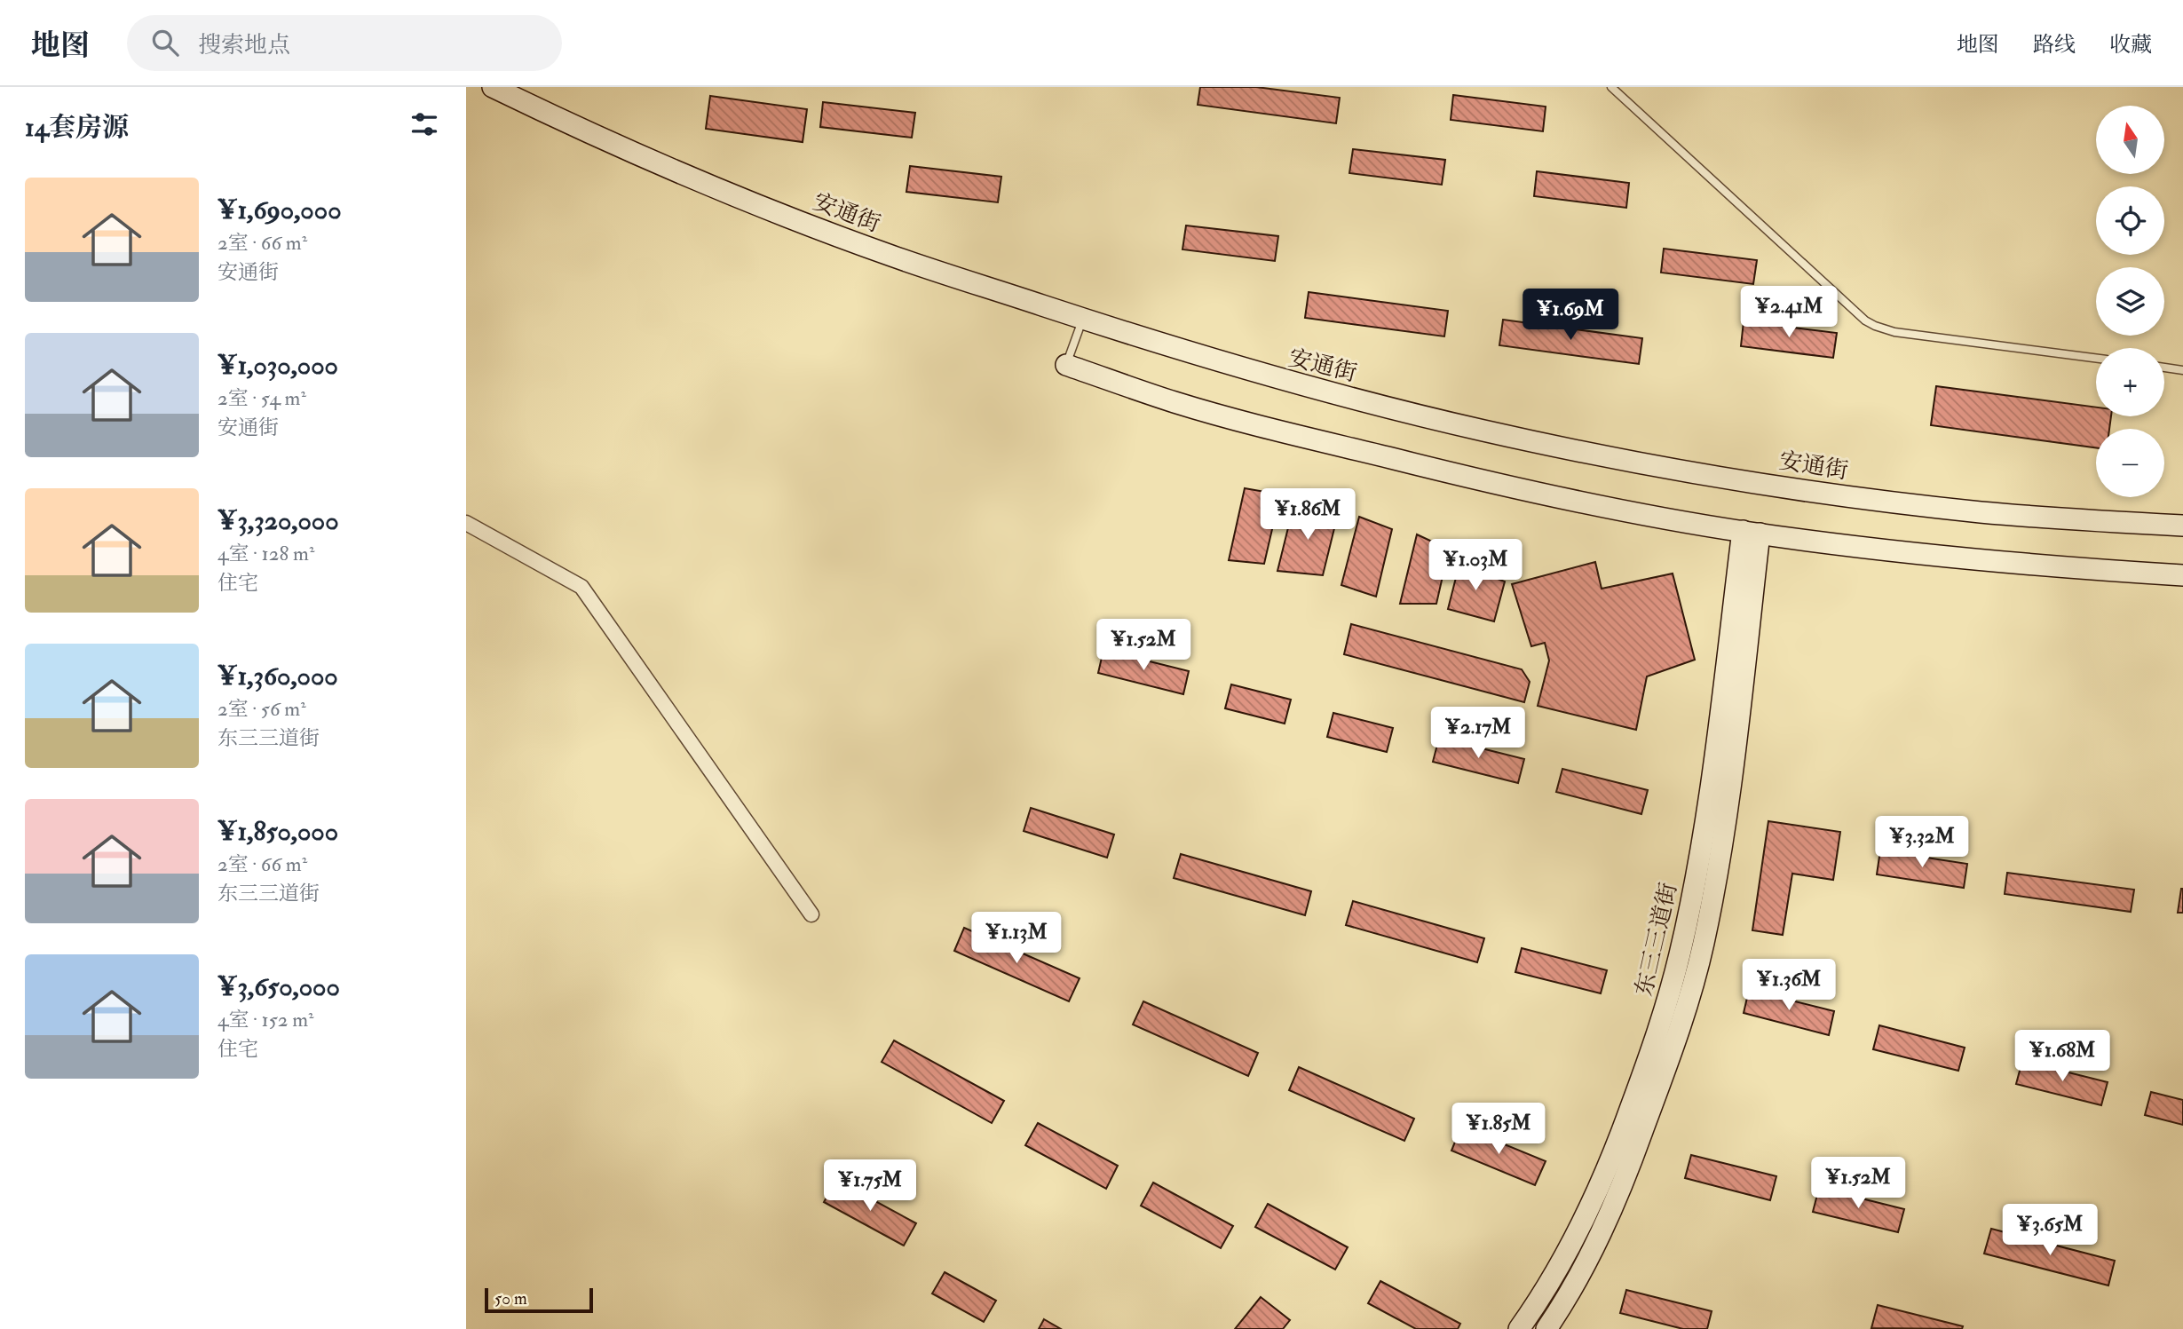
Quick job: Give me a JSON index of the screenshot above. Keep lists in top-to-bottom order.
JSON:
{
  "streets": {
    "main road": ["安通街", "东三三道街"]
  },
  "scale_bar": "50 m",
  "north": "top",
  "page": {
    "header": "地图",
    "search": "搜索地点",
    "nav": ["地图", "路线", "收藏"],
    "heading": "14套房源",
    "map_buttons": ["+", "−"],
    "list": [
      {
        "name": "¥1,690,000",
        "note": "2室 · 66 m² · 安通街"
      },
      {
        "name": "¥1,030,000",
        "note": "2室 · 54 m² · 安通街"
      },
      {
        "name": "¥3,320,000",
        "note": "4室 · 128 m² · 住宅"
      },
      {
        "name": "¥1,360,000",
        "note": "2室 · 56 m² · 东三三道街"
      },
      {
        "name": "¥1,850,000",
        "note": "2室 · 66 m² · 东三三道街"
      },
      {
        "name": "¥3,650,000",
        "note": "4室 · 152 m² · 住宅"
      }
    ],
    "price": [
      "¥2.41M",
      "¥1.69M",
      "¥1.86M",
      "¥1.03M",
      "¥1.52M",
      "¥2.17M",
      "¥3.32M",
      "¥1.13M",
      "¥1.36M",
      "¥1.68M",
      "¥1.85M",
      "¥1.52M",
      "¥1.75M",
      "¥3.65M"
    ],
    "scale": "50 m"
  }
}
